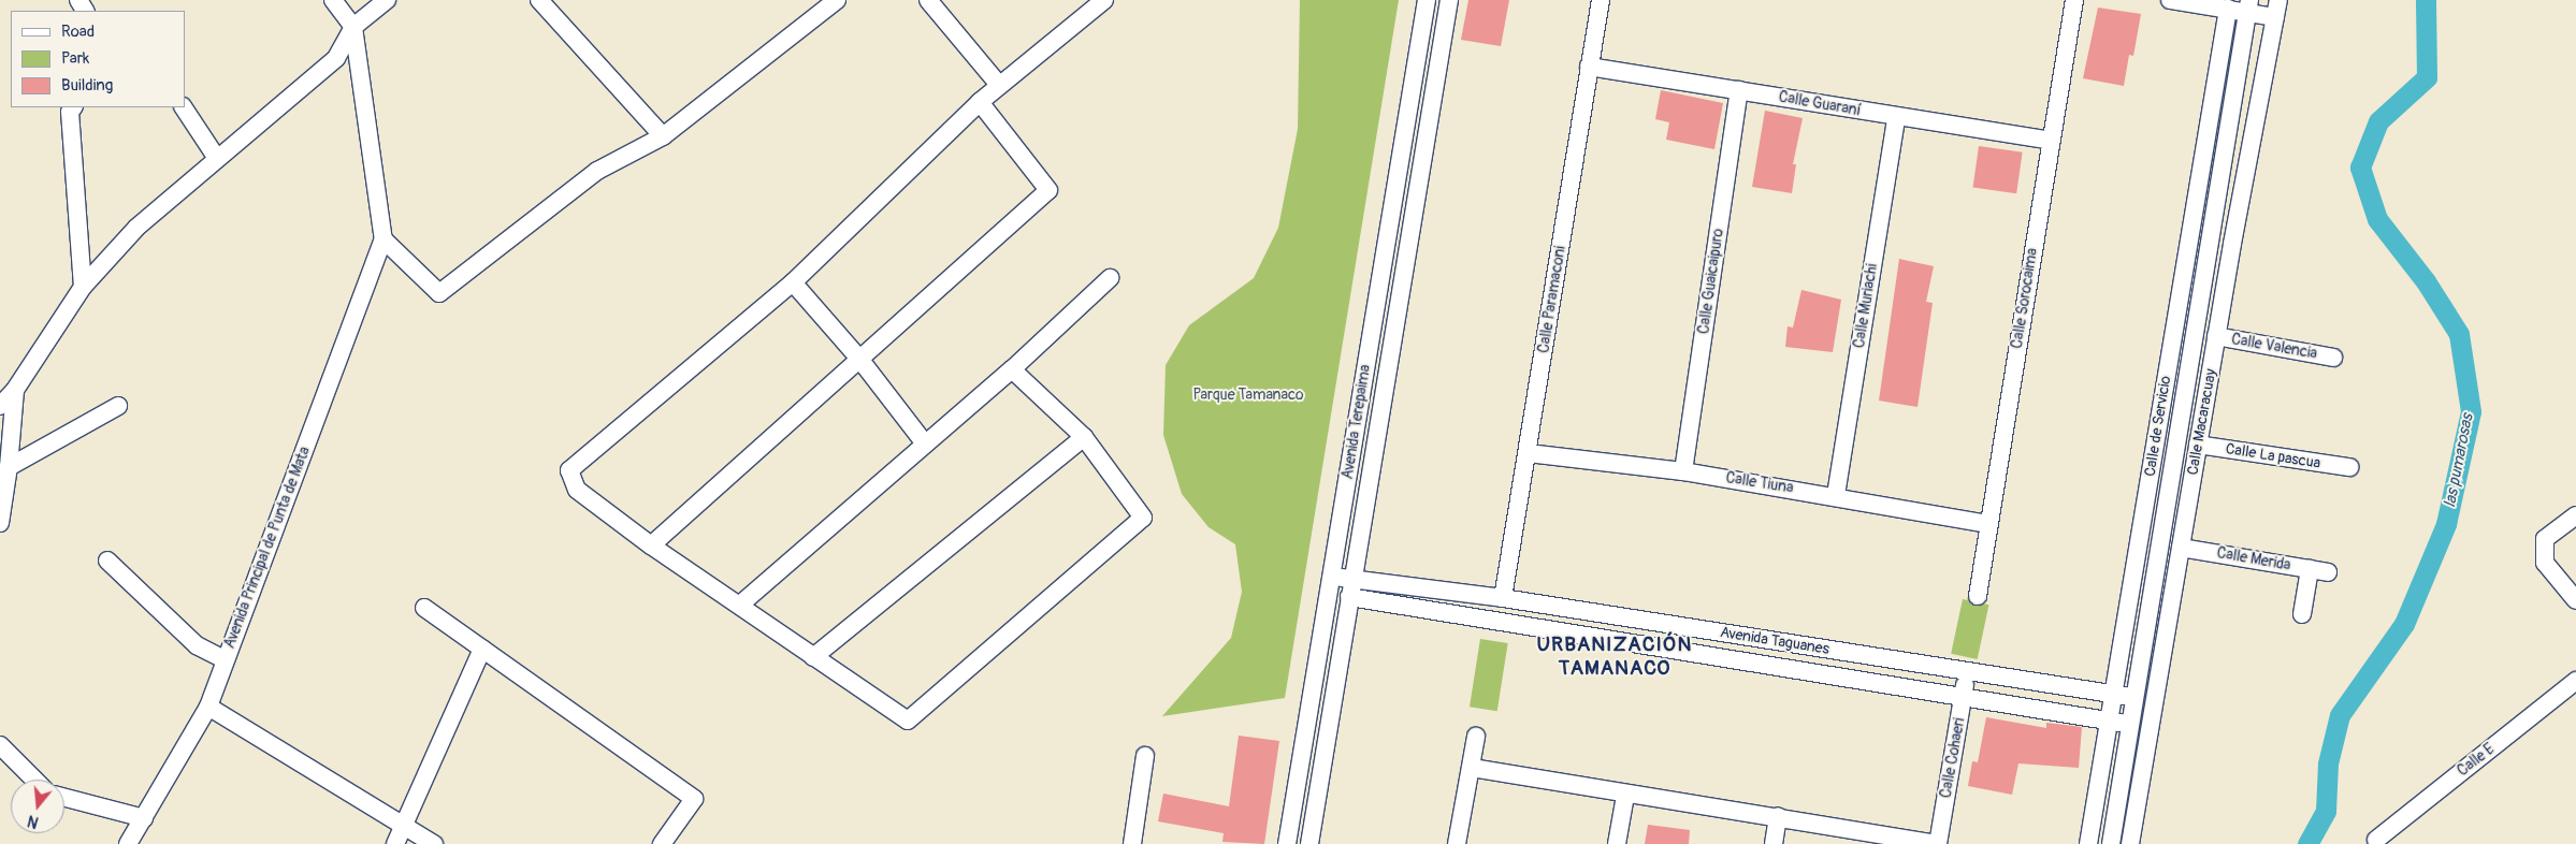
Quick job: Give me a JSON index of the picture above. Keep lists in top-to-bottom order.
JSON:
{
  "streets": {
    "street": [
      "Calle Guaraní",
      "Calle Guaicaipuro",
      "Calle Sorocaima",
      "Calle Paramaconi",
      "Calle Muriachi",
      "Calle Valencia",
      "Avenida Terepaima",
      "Calle Macaracuay",
      "Calle de Servicio",
      "Calle La pascua",
      "Calle Tiuna",
      "Avenida Principal de Punta de Mata",
      "Calle Merida",
      "Avenida Taguanes",
      "Calle Cohaeri",
      "Calle E"
    ]
  },
  "crossings": [
    ["Calle Guaraní", "Calle Guaicaipuro"],
    ["Calle Guaraní", "Calle Sorocaima"],
    ["Calle Guaraní", "Calle Paramaconi"],
    ["Calle Guaraní", "Calle Muriachi"],
    ["Calle Guaicaipuro", "Calle Tiuna"],
    ["Calle Sorocaima", "Calle Tiuna"],
    ["Calle Paramaconi", "Calle Tiuna"],
    ["Calle Paramaconi", "Avenida Taguanes"],
    ["Calle Muriachi", "Calle Tiuna"],
    ["Calle Valencia", "Calle Macaracuay"],
    ["Avenida Terepaima", "Avenida Taguanes"],
    ["Calle Macaracuay", "Calle La pascua"],
    ["Calle Macaracuay", "Calle Merida"],
    ["Calle Macaracuay", "Avenida Taguanes"],
    ["Calle de Servicio", "Avenida Taguanes"],
    ["Avenida Taguanes", "Calle Cohaeri"]
  ],
  "districts": ["URBANIZACIÓN TAMANACO"],
  "water": ["las pumarosas"],
  "parks": ["Parque Tamanaco"],
  "legend": ["Road", "Park", "Building"],
  "north": "bottom"
}
